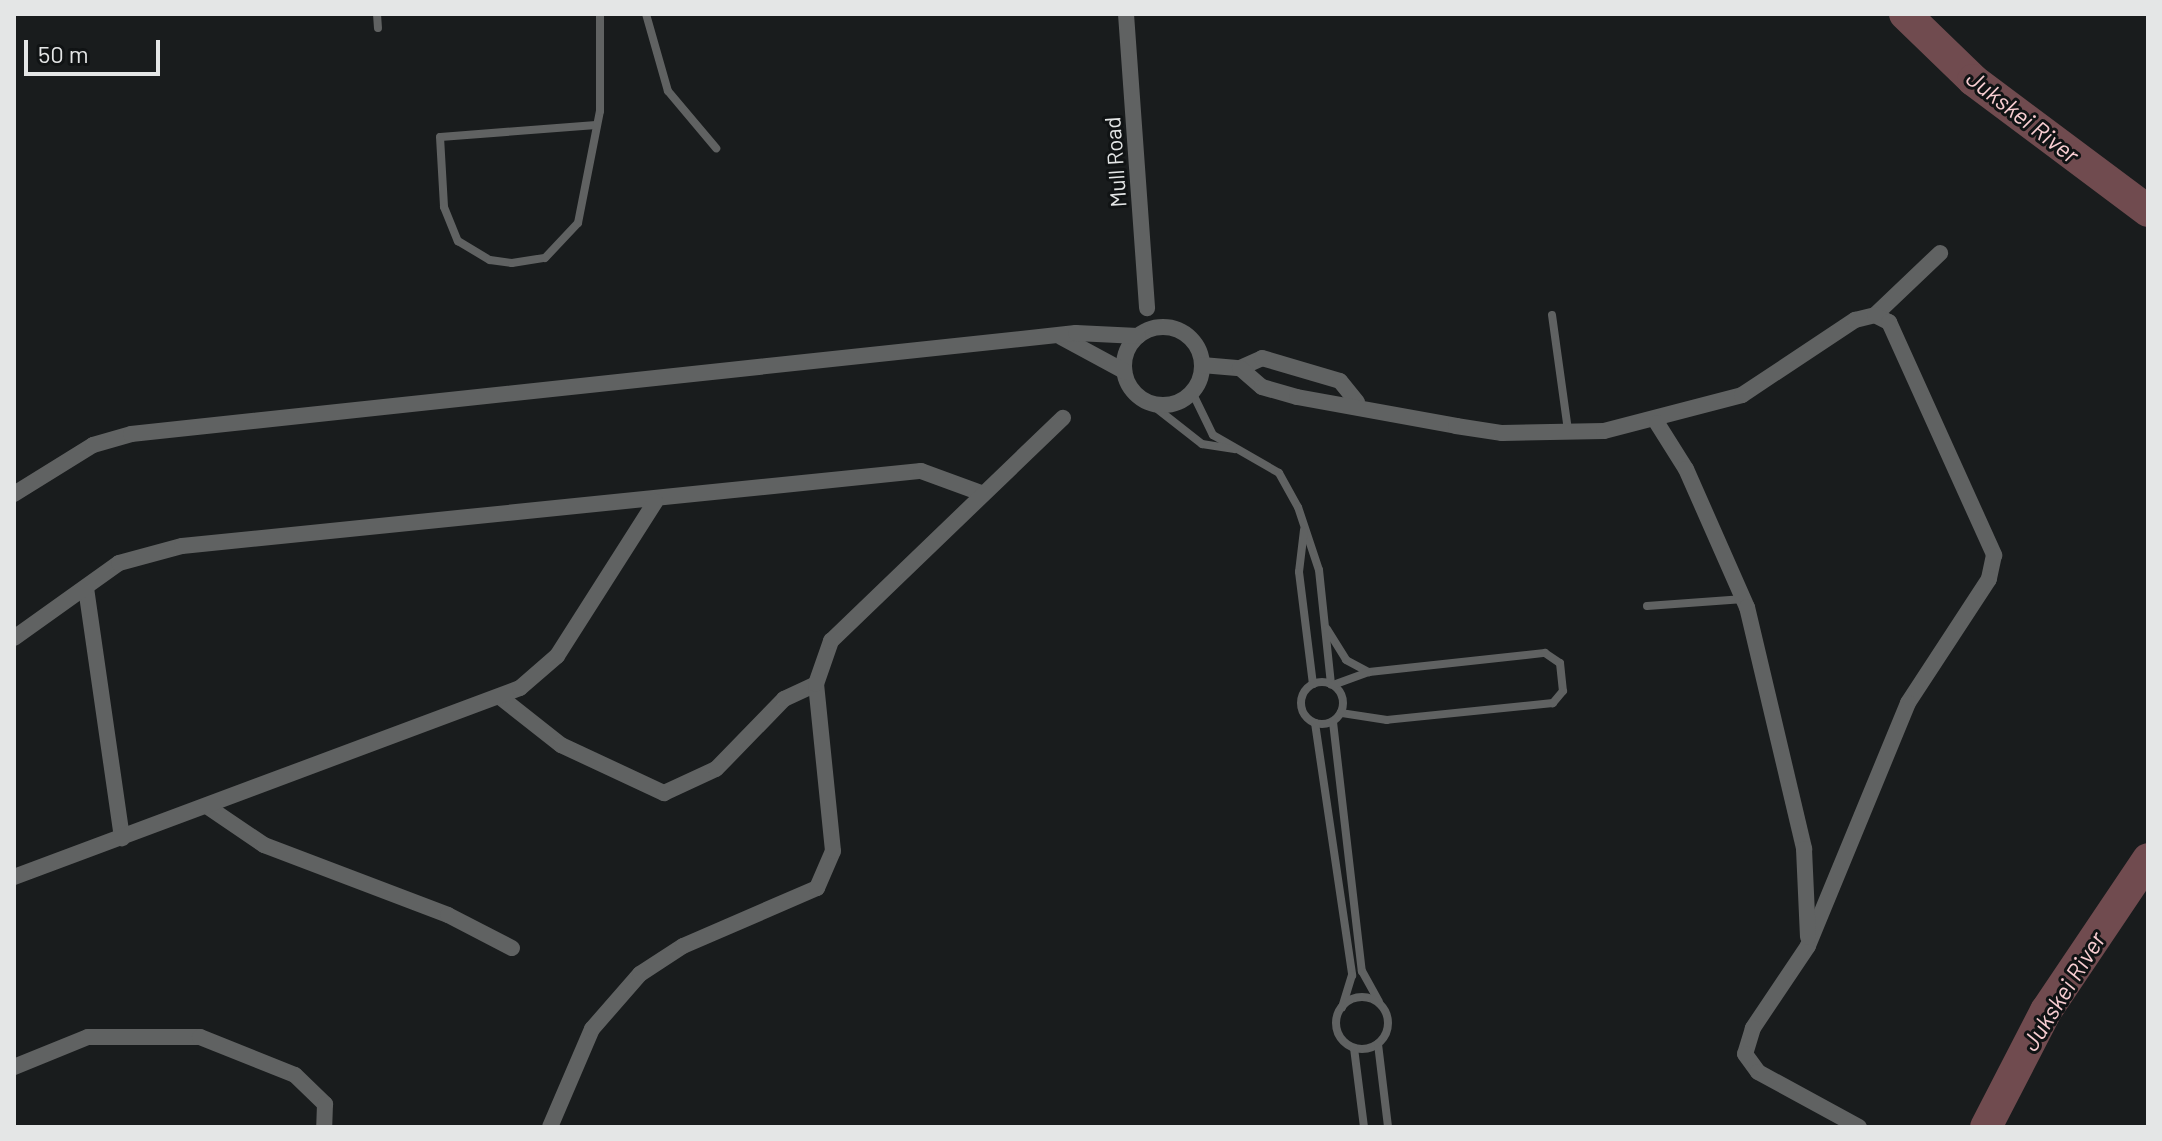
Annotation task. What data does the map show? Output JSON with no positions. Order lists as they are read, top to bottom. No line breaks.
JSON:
{"streets":{"street":["Mull Road"]},"water":["Jukskei River"],"scale_bar":"50 m"}
